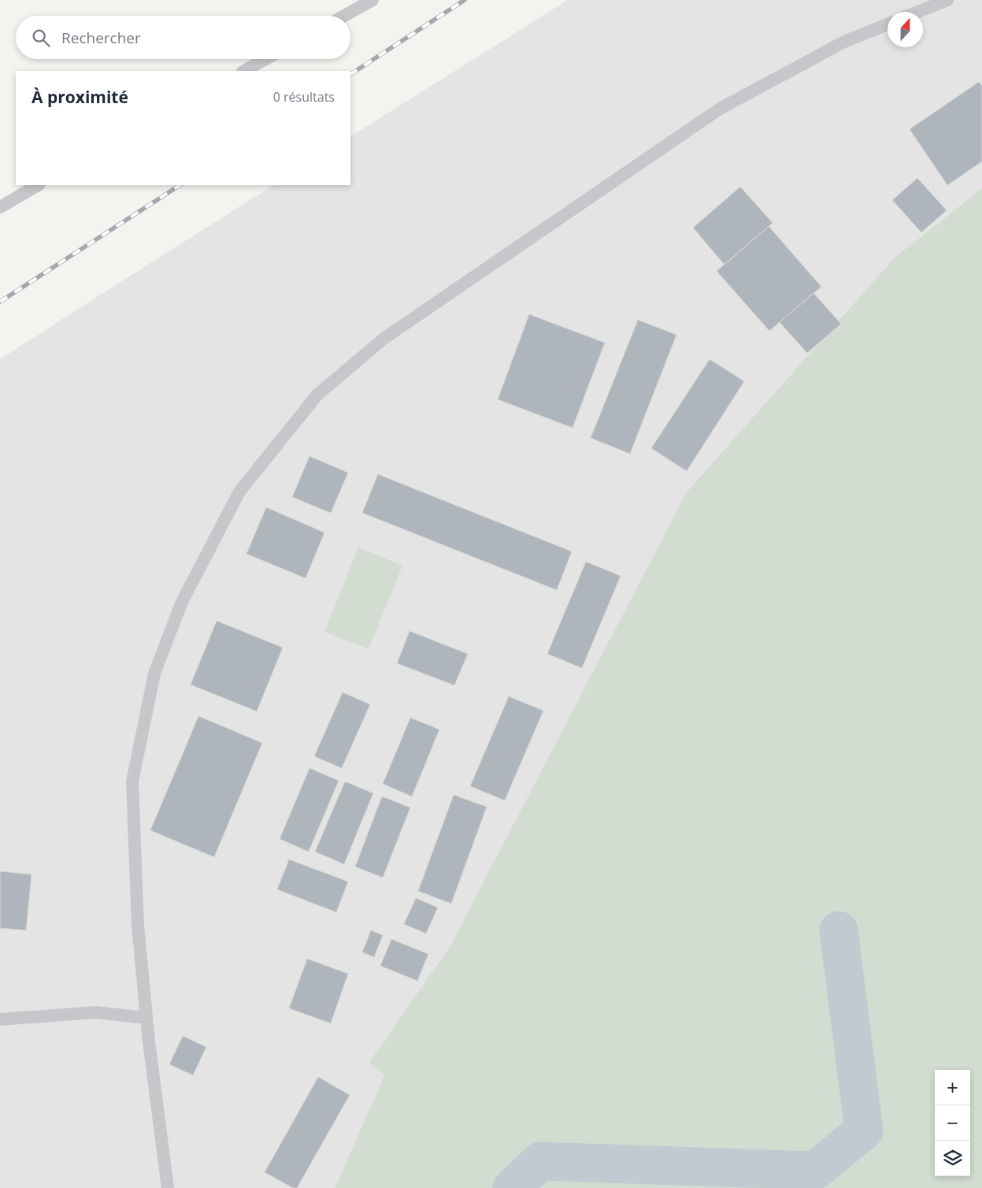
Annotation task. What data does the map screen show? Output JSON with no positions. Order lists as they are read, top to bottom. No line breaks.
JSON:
{"north":"top","page":{"search":"Rechercher","heading":["À proximité","0 résultats"],"map_buttons":["+","−"]}}
